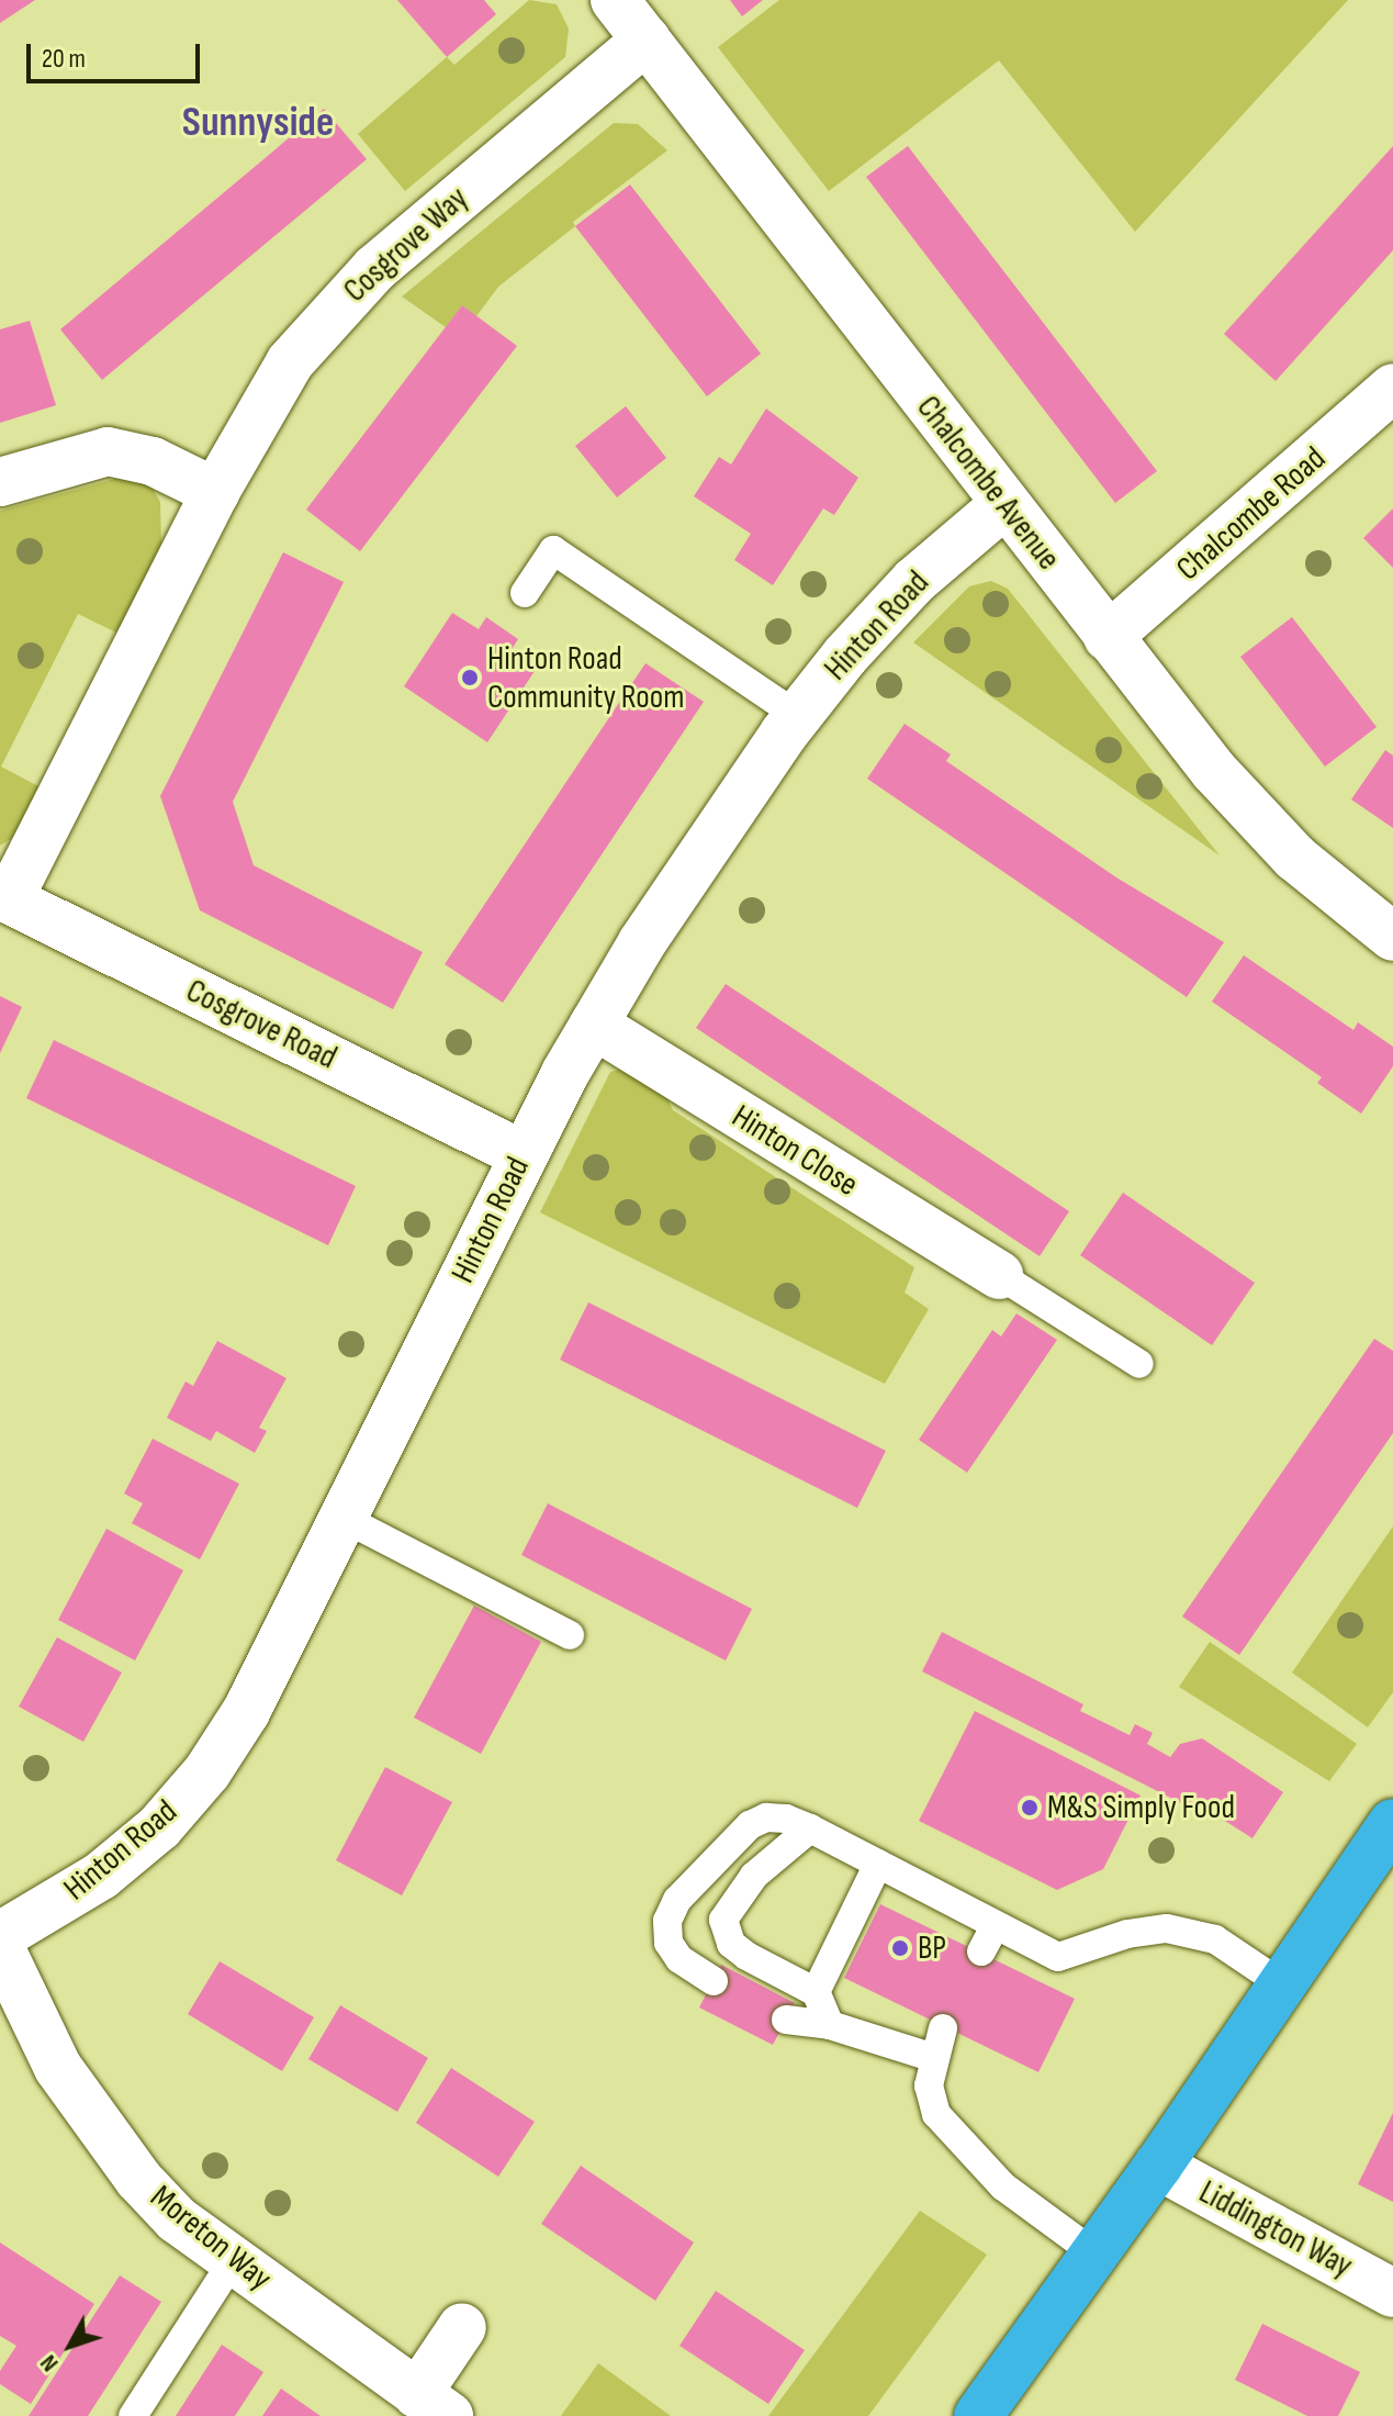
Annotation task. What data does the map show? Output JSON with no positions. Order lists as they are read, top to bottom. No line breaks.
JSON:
{"streets":{"street":["Cosgrove Way","Chalcombe Avenue","Chalcombe Road","Hinton Road","Cosgrove Road","Hinton Close","Liddington Way","Moreton Way"]},"crossings":[["Cosgrove Way","Chalcombe Avenue"],["Cosgrove Way","Cosgrove Road"],["Chalcombe Avenue","Chalcombe Road"],["Chalcombe Avenue","Hinton Road"],["Hinton Road","Cosgrove Road"],["Hinton Road","Hinton Close"]],"districts":["Sunnyside"],"places":["Hinton Road Community Room","M&S Simply Food","BP"],"scale_bar":"20 m","north":"bottom left"}
